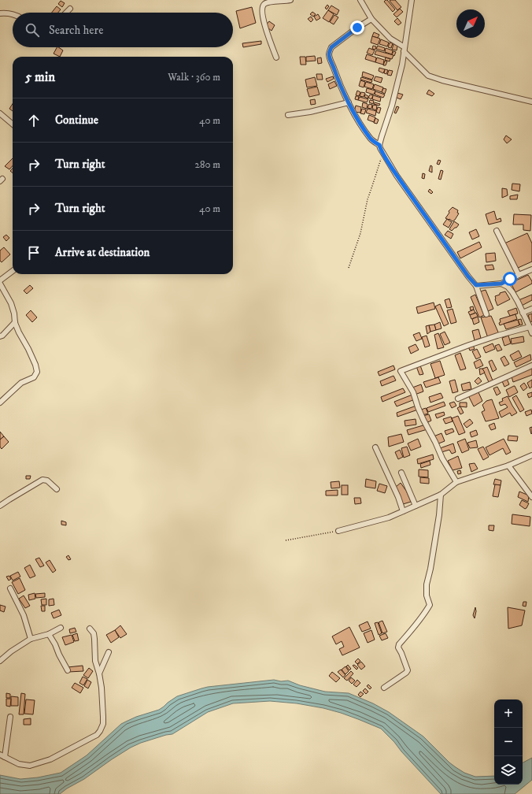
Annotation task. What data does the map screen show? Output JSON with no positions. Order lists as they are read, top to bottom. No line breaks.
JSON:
{"north":"top right","page":{"search":"Search here","heading":["5 min","Walk · 360 m"],"list":[["Continue","40 m"],["Turn right","280 m"],["Turn right","40 m"],"Arrive at destination"],"map_buttons":["+","−"]}}
